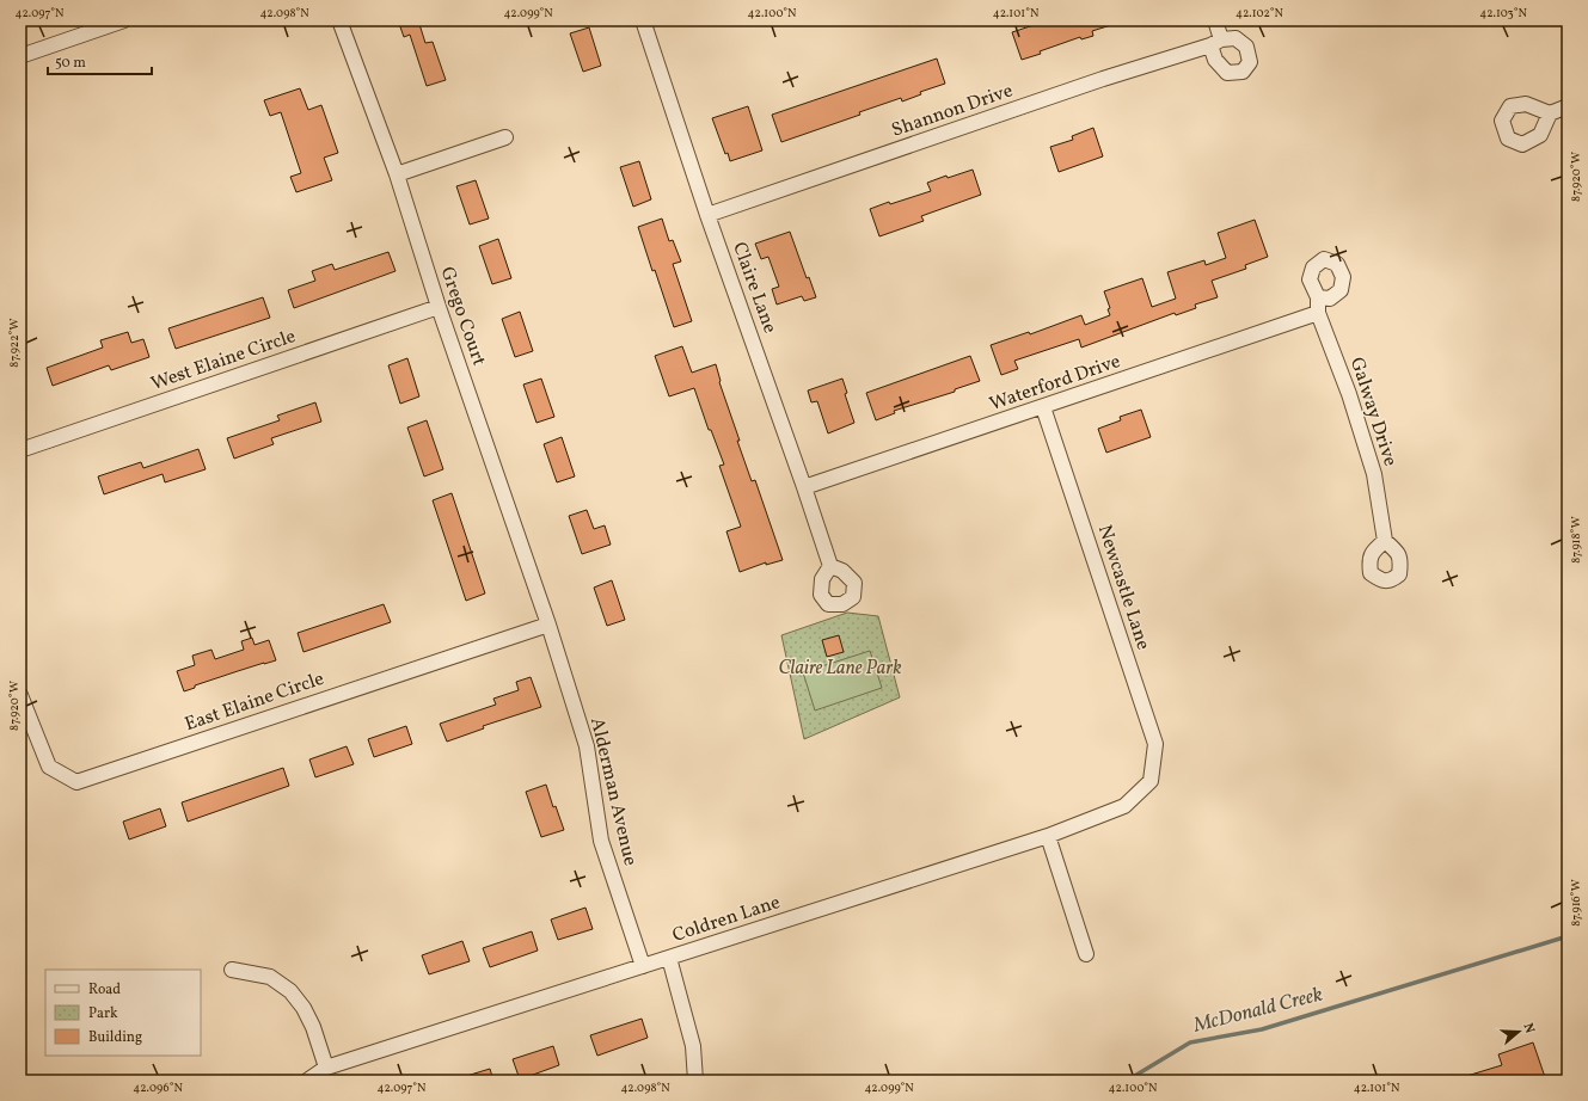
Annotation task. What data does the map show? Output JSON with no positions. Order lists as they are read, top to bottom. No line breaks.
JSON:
{"streets":{"street":["Shannon Drive","Claire Lane","Grego Court","West Elaine Circle","Waterford Drive","Galway Drive","Newcastle Lane","East Elaine Circle","Alderman Avenue","Coldren Lane"]},"crossings":[["Shannon Drive","Claire Lane"],["Claire Lane","Waterford Drive"],["Grego Court","West Elaine Circle"],["Grego Court","East Elaine Circle"],["Grego Court","Alderman Avenue"],["Waterford Drive","Galway Drive"],["Waterford Drive","Newcastle Lane"],["Newcastle Lane","Coldren Lane"],["East Elaine Circle","Alderman Avenue"],["Alderman Avenue","Coldren Lane"]],"water":["McDonald Creek"],"parks":["Claire Lane Park"],"legend":["Road","Park","Building"],"scale_bar":"50 m","north":"right","coordinates":["42.097°N","42.098°N","42.099°N","42.100°N","42.101°N","42.102°N","42.103°N","87.920°W","87.922°W","87.918°W","87.916°W","42.096°N"]}
